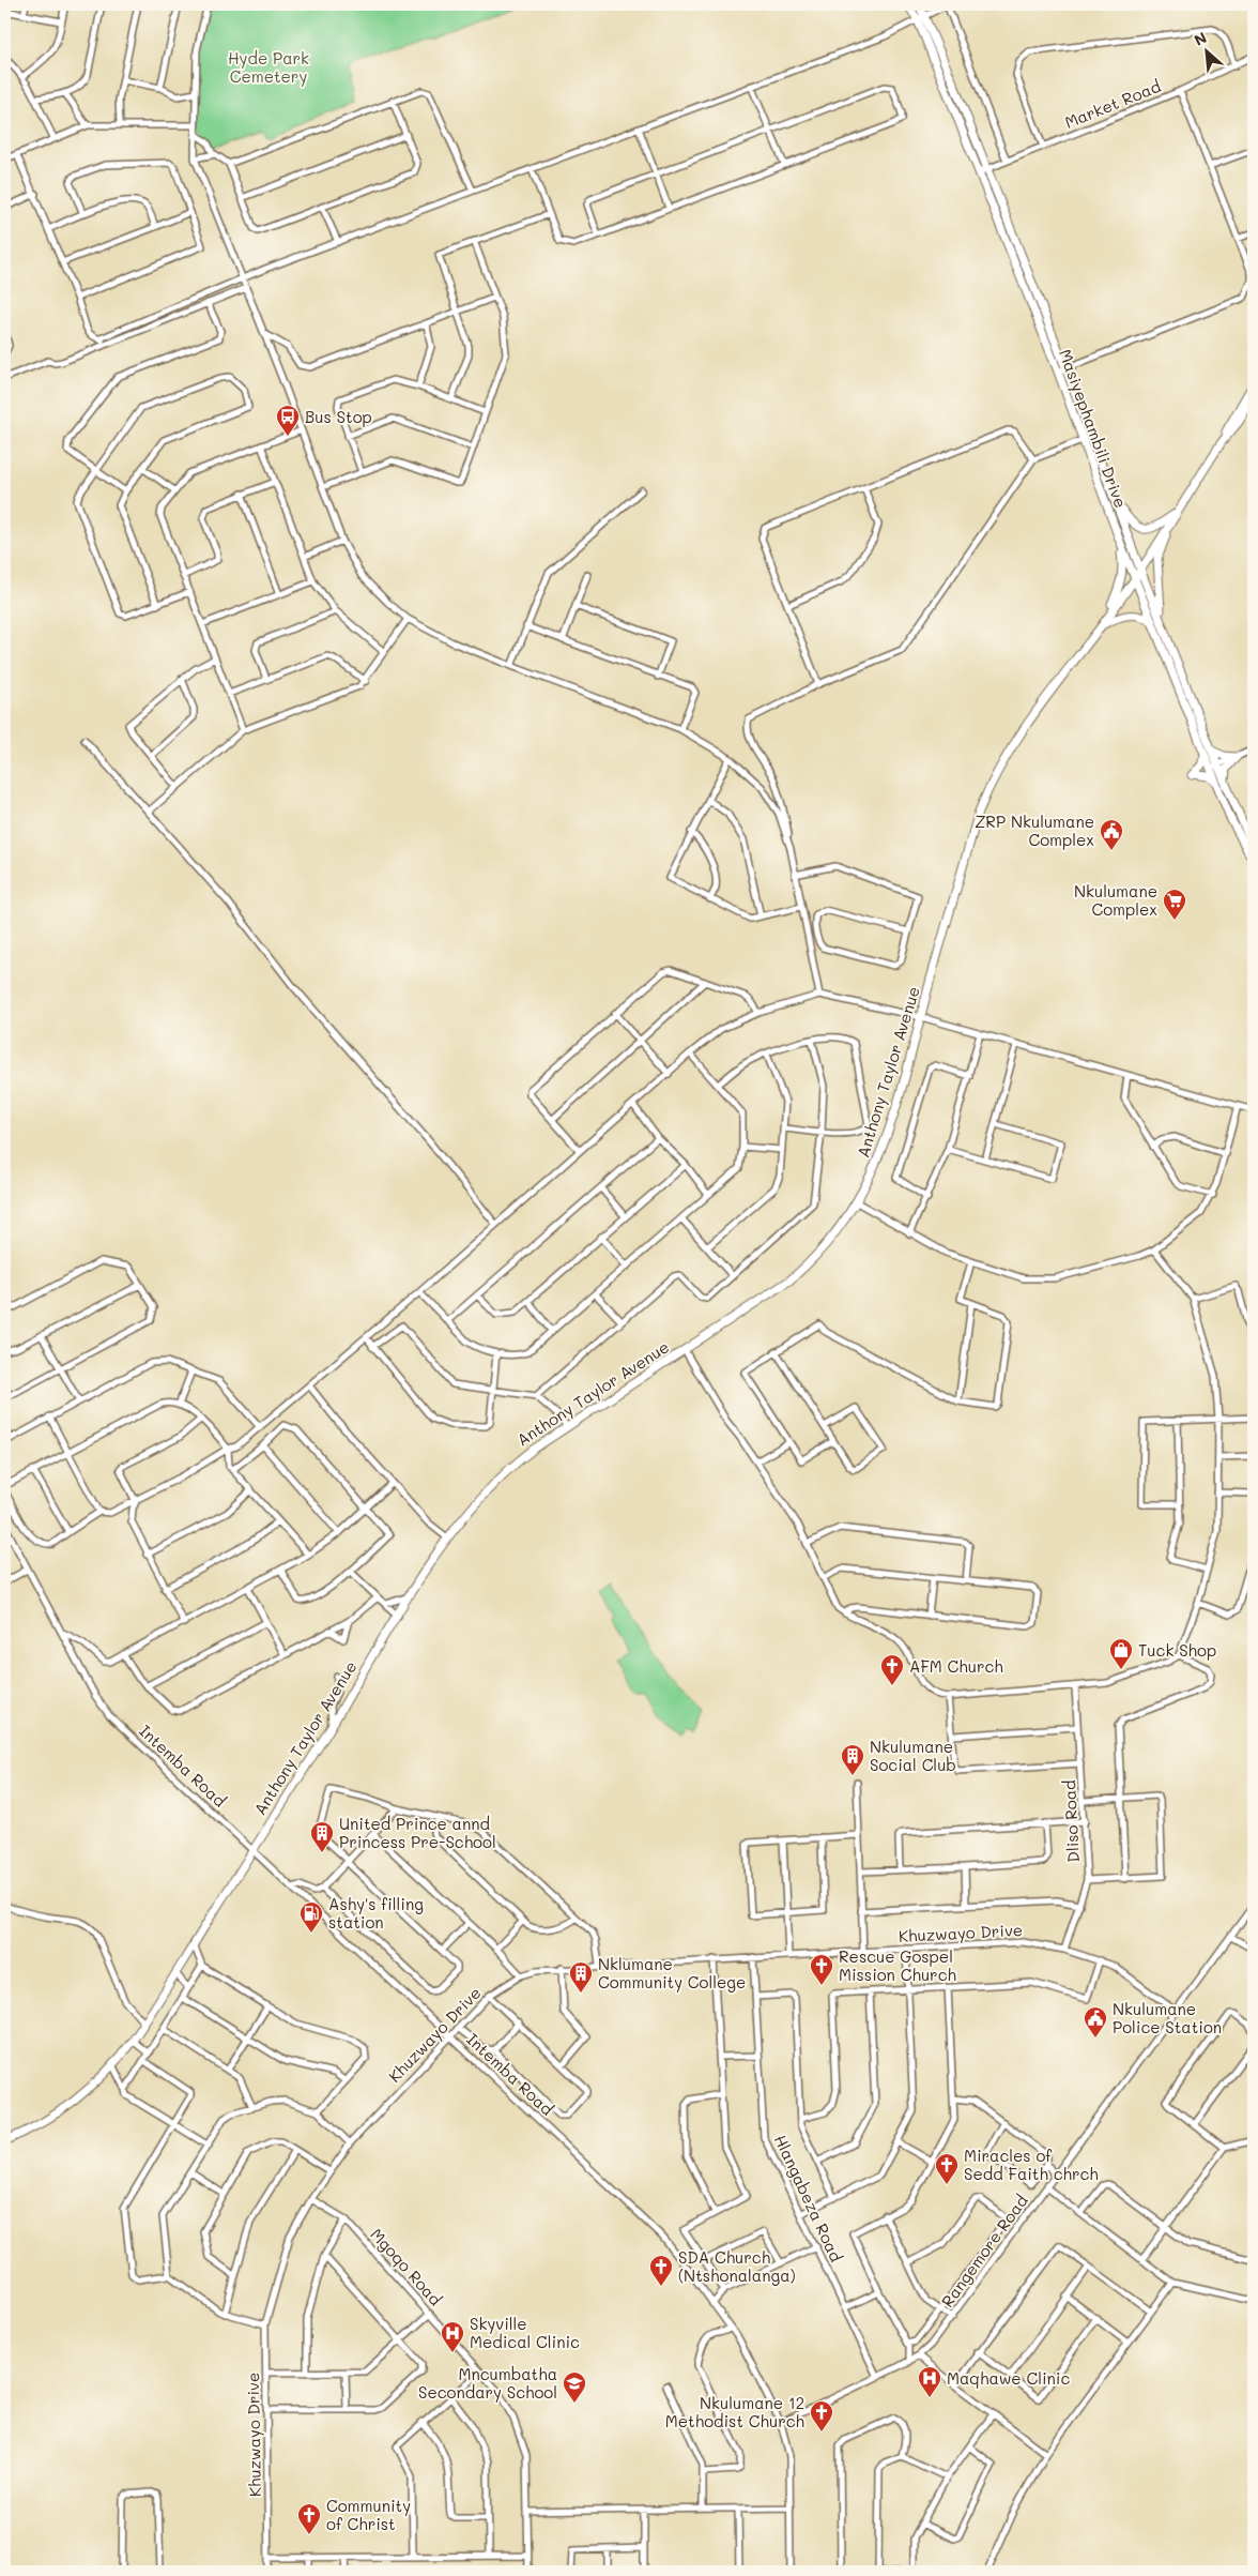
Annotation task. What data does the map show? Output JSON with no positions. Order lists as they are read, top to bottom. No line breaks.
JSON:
{"streets":{"main road":["Masiyephambili Drive","Anthony Taylor Avenue"],"street":["Market Road","Intemba Road","Dliso Road","Khuzwayo Drive","Hlangabeza Road","Rangemore Road","Mgoqo Road"]},"crossings":[["Market Road","Masiyephambili Drive"],["Anthony Taylor Avenue","Intemba Road"],["Intemba Road","Khuzwayo Drive"],["Intemba Road","Rangemore Road"],["Dliso Road","Khuzwayo Drive"],["Khuzwayo Drive","Hlangabeza Road"],["Khuzwayo Drive","Rangemore Road"],["Khuzwayo Drive","Mgoqo Road"],["Hlangabeza Road","Rangemore Road"]],"parks":["Hyde Park Cemetery"],"places":{"bus stop":["Bus Stop"],"public building":["ZRP Nkulumane Complex","Nkulumane Police Station"],"supermarket":["Nkulumane Complex"],"shop":["Tuck Shop"],"church":["AFM Church","Rescue Gospel Mission Church","Miracles of Sedd Faith chrch","SDA Church (Ntshonalanga)","Nkulumane 12 Methodist Church","Community of Christ"],"building":["Nkulumane Social Club","United Prince annd Princess Pre-School","Nklumane Community College"],"fuel station":["Ashy's filling station"],"hospital":["Skyville Medical Clinic","Maqhawe Clinic"],"school or university":["Mncumbatha Secondary School"]},"north":"top left"}
